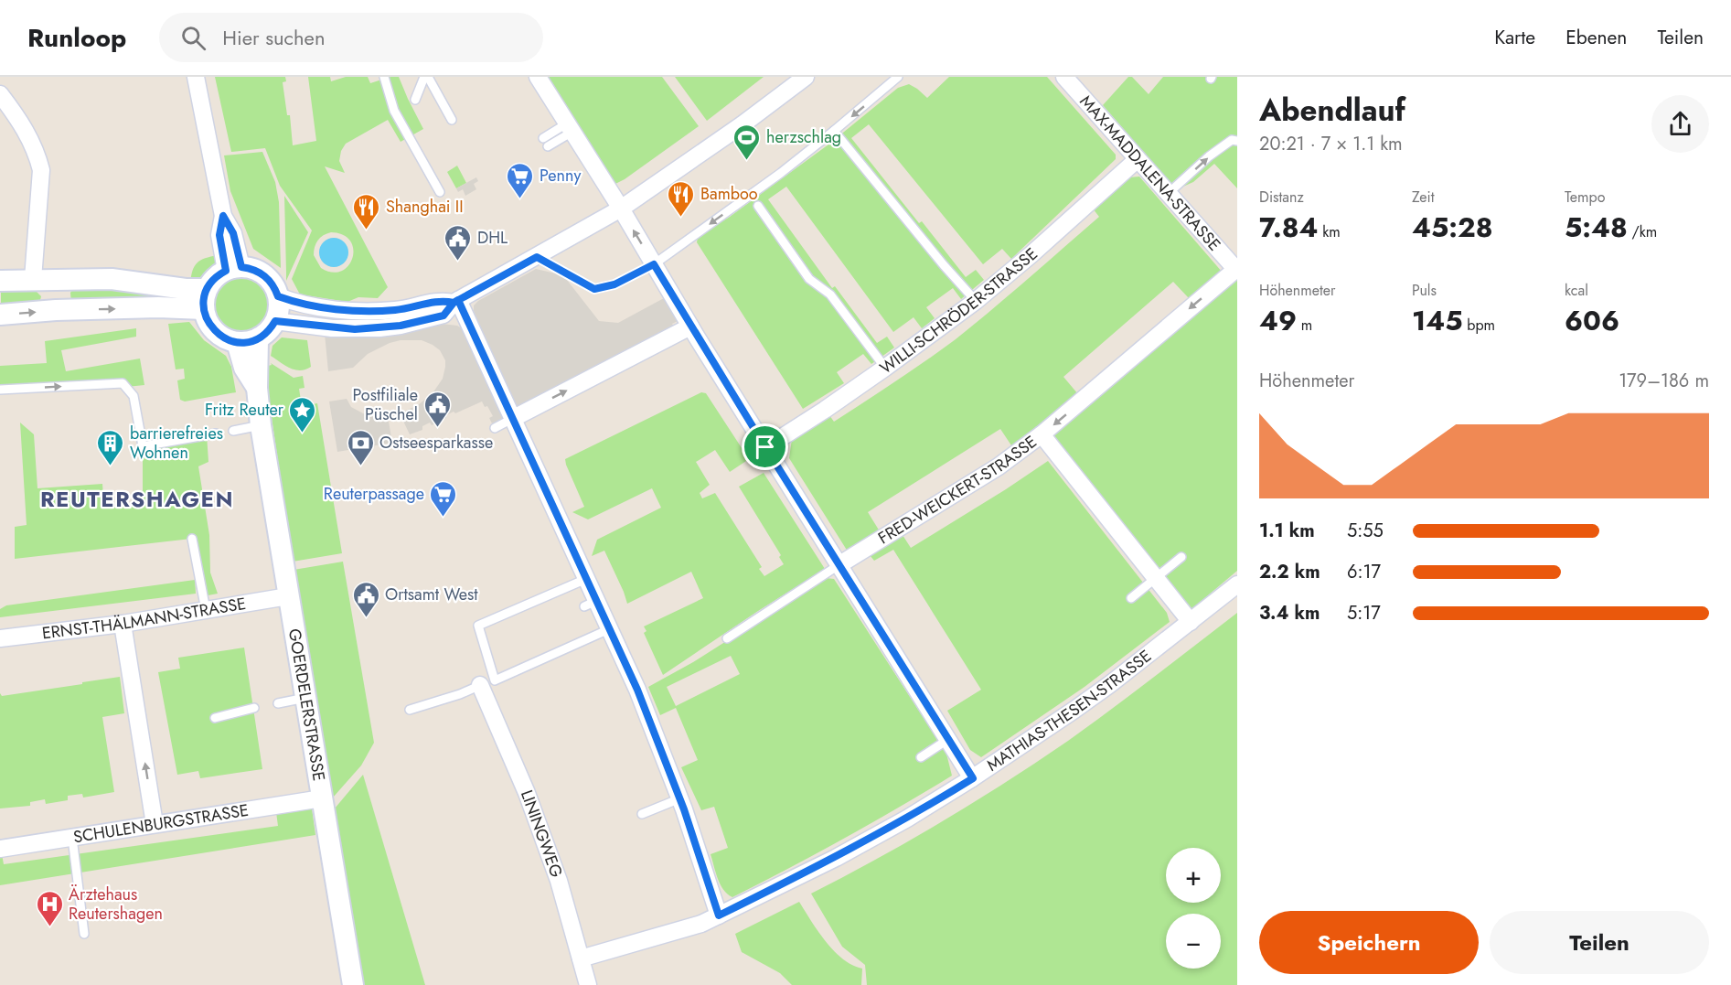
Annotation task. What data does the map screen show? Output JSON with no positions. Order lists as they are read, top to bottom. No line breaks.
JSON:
{"streets":{"street":["MAX-MADDALENA-STRASSE","WILLI-SCHRÖDER-STRASSE","FRED-WEICKERT-STRASSE","ERNST-THÄLMANN-STRASSE","GOERDELERSTRASSE","MATHIAS-THESEN-STRASSE","SCHULENBURGSTRASSE","LININGWEG"]},"crossings":[["MAX-MADDALENA-STRASSE","WILLI-SCHRÖDER-STRASSE"],["MAX-MADDALENA-STRASSE","FRED-WEICKERT-STRASSE"],["FRED-WEICKERT-STRASSE","MATHIAS-THESEN-STRASSE"],["ERNST-THÄLMANN-STRASSE","GOERDELERSTRASSE"],["GOERDELERSTRASSE","SCHULENBURGSTRASSE"],["MATHIAS-THESEN-STRASSE","LININGWEG"]],"one_way":["MAX-MADDALENA-STRASSE"],"districts":["REUTERSHAGEN"],"places":{"sports":["herzschlag"],"supermarket":["Penny","Reuterpassage"],"restaurant":["Bamboo","Shanghai II"],"public building":["DHL","Postfiliale Püschel","Ortsamt West"],"place":["Fritz Reuter"],"building":["barrierefreies Wohnen"],"bank":["Ostseesparkasse"],"hospital":["Ärztehaus Reutershagen"]},"page":{"header":"Runloop","search":"Hier suchen","nav":["Karte","Ebenen","Teilen"],"heading":["Abendlauf","20:21 · 7 × 1.1 km"],"stats":[["Distanz","7.84 km"],["Zeit","45:28"],["Tempo","5:48 /km"],["Höhenmeter","49 m"],["Puls","145 bpm"],["kcal","606"]],"chart":["Höhenmeter","179–186 m"],"list":[{"name":"1.1 km","note":"5:55"},{"name":"2.2 km","note":"6:17"},{"name":"3.4 km","note":"5:17"}],"map_buttons":["+","−"],"buttons":["Speichern","Teilen"]}}
